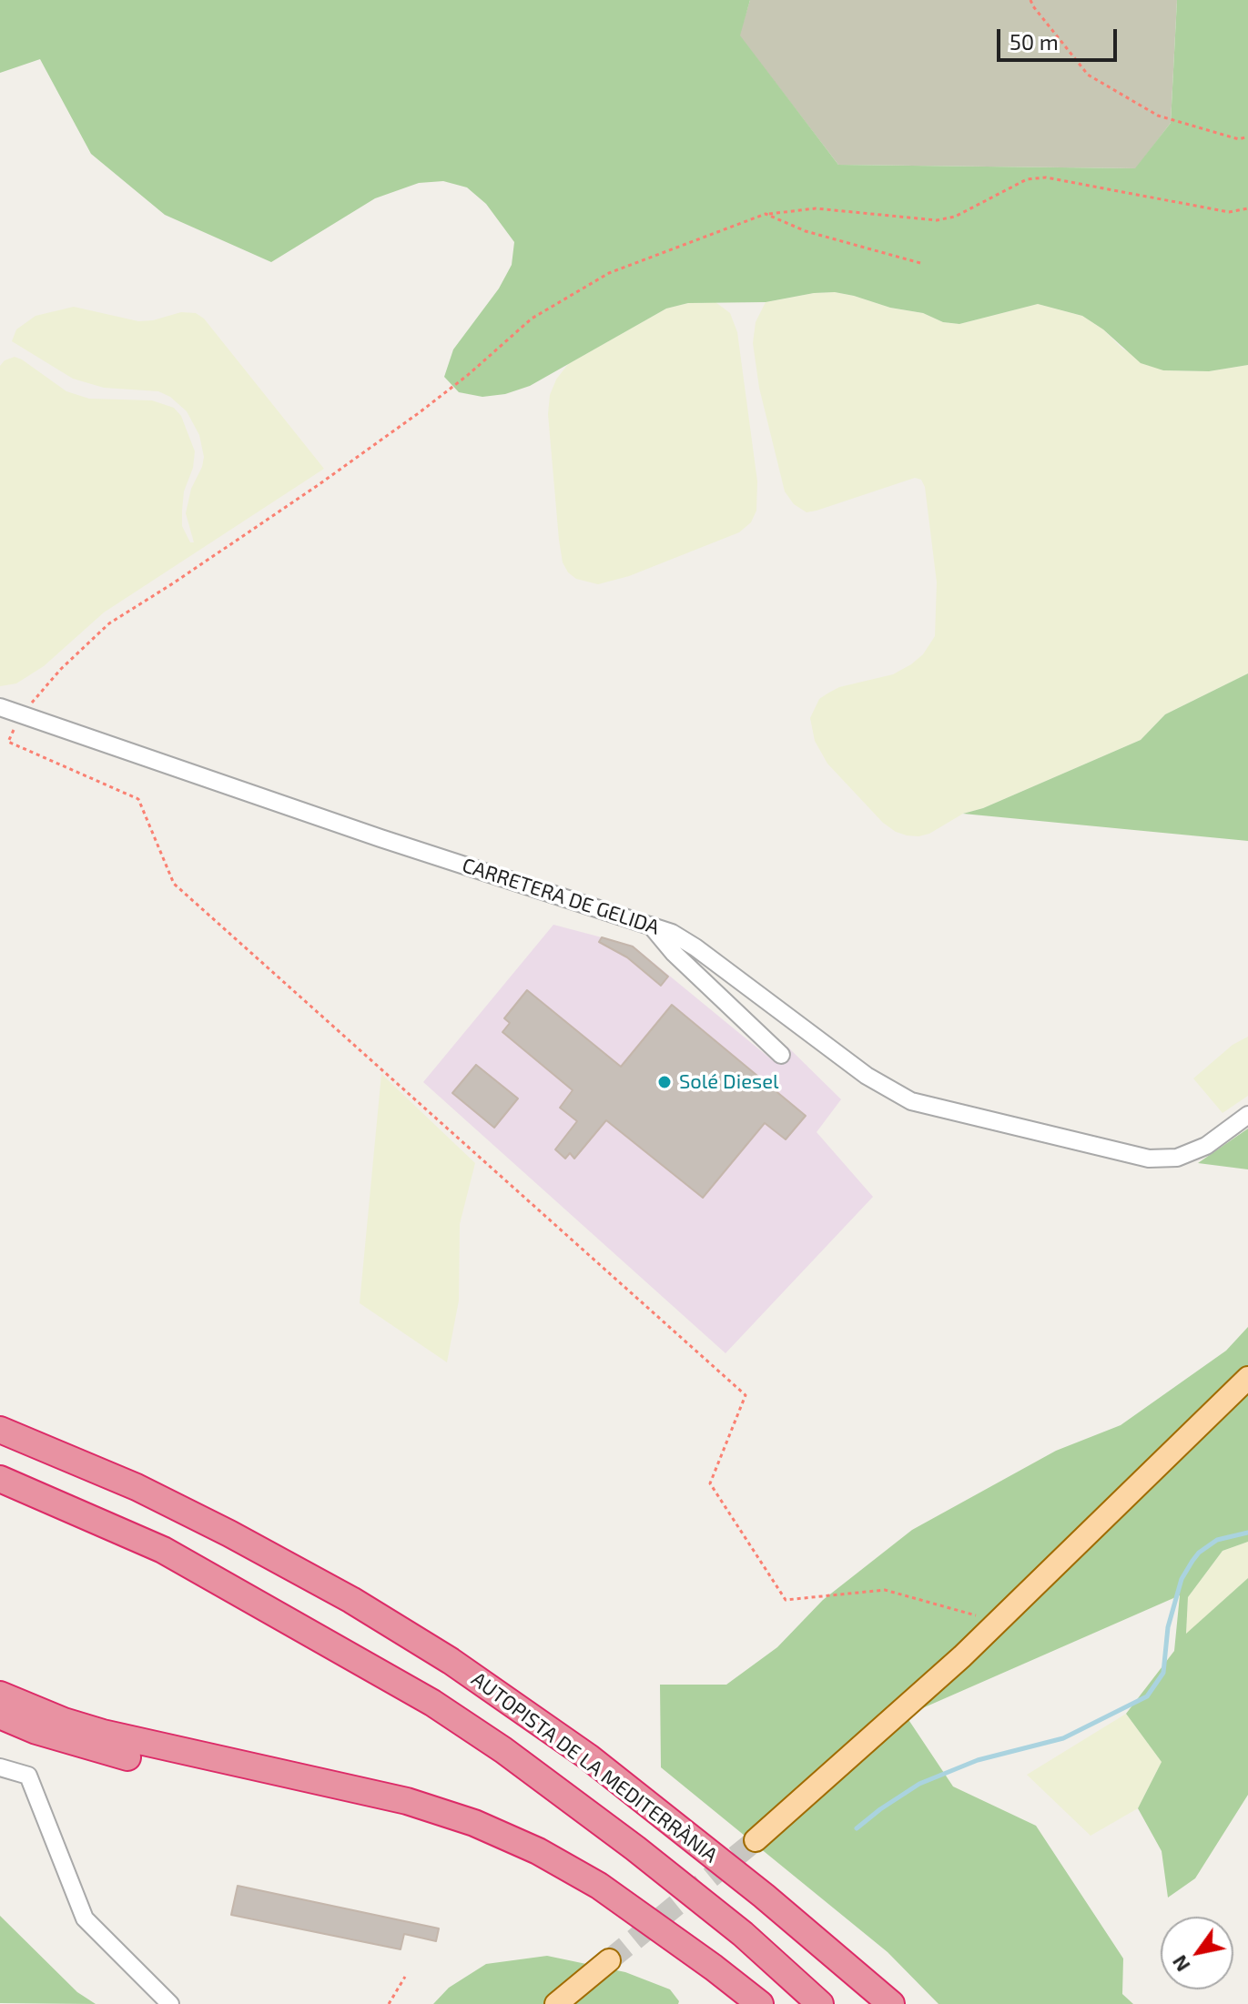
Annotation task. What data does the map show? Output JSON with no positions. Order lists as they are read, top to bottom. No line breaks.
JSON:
{"streets":{"highway":["AUTOPISTA DE LA MEDITERRÀNIA"],"street":["CARRETERA DE GELIDA"]},"places":["Solé Diesel"],"scale_bar":"50 m","north":"bottom left"}
